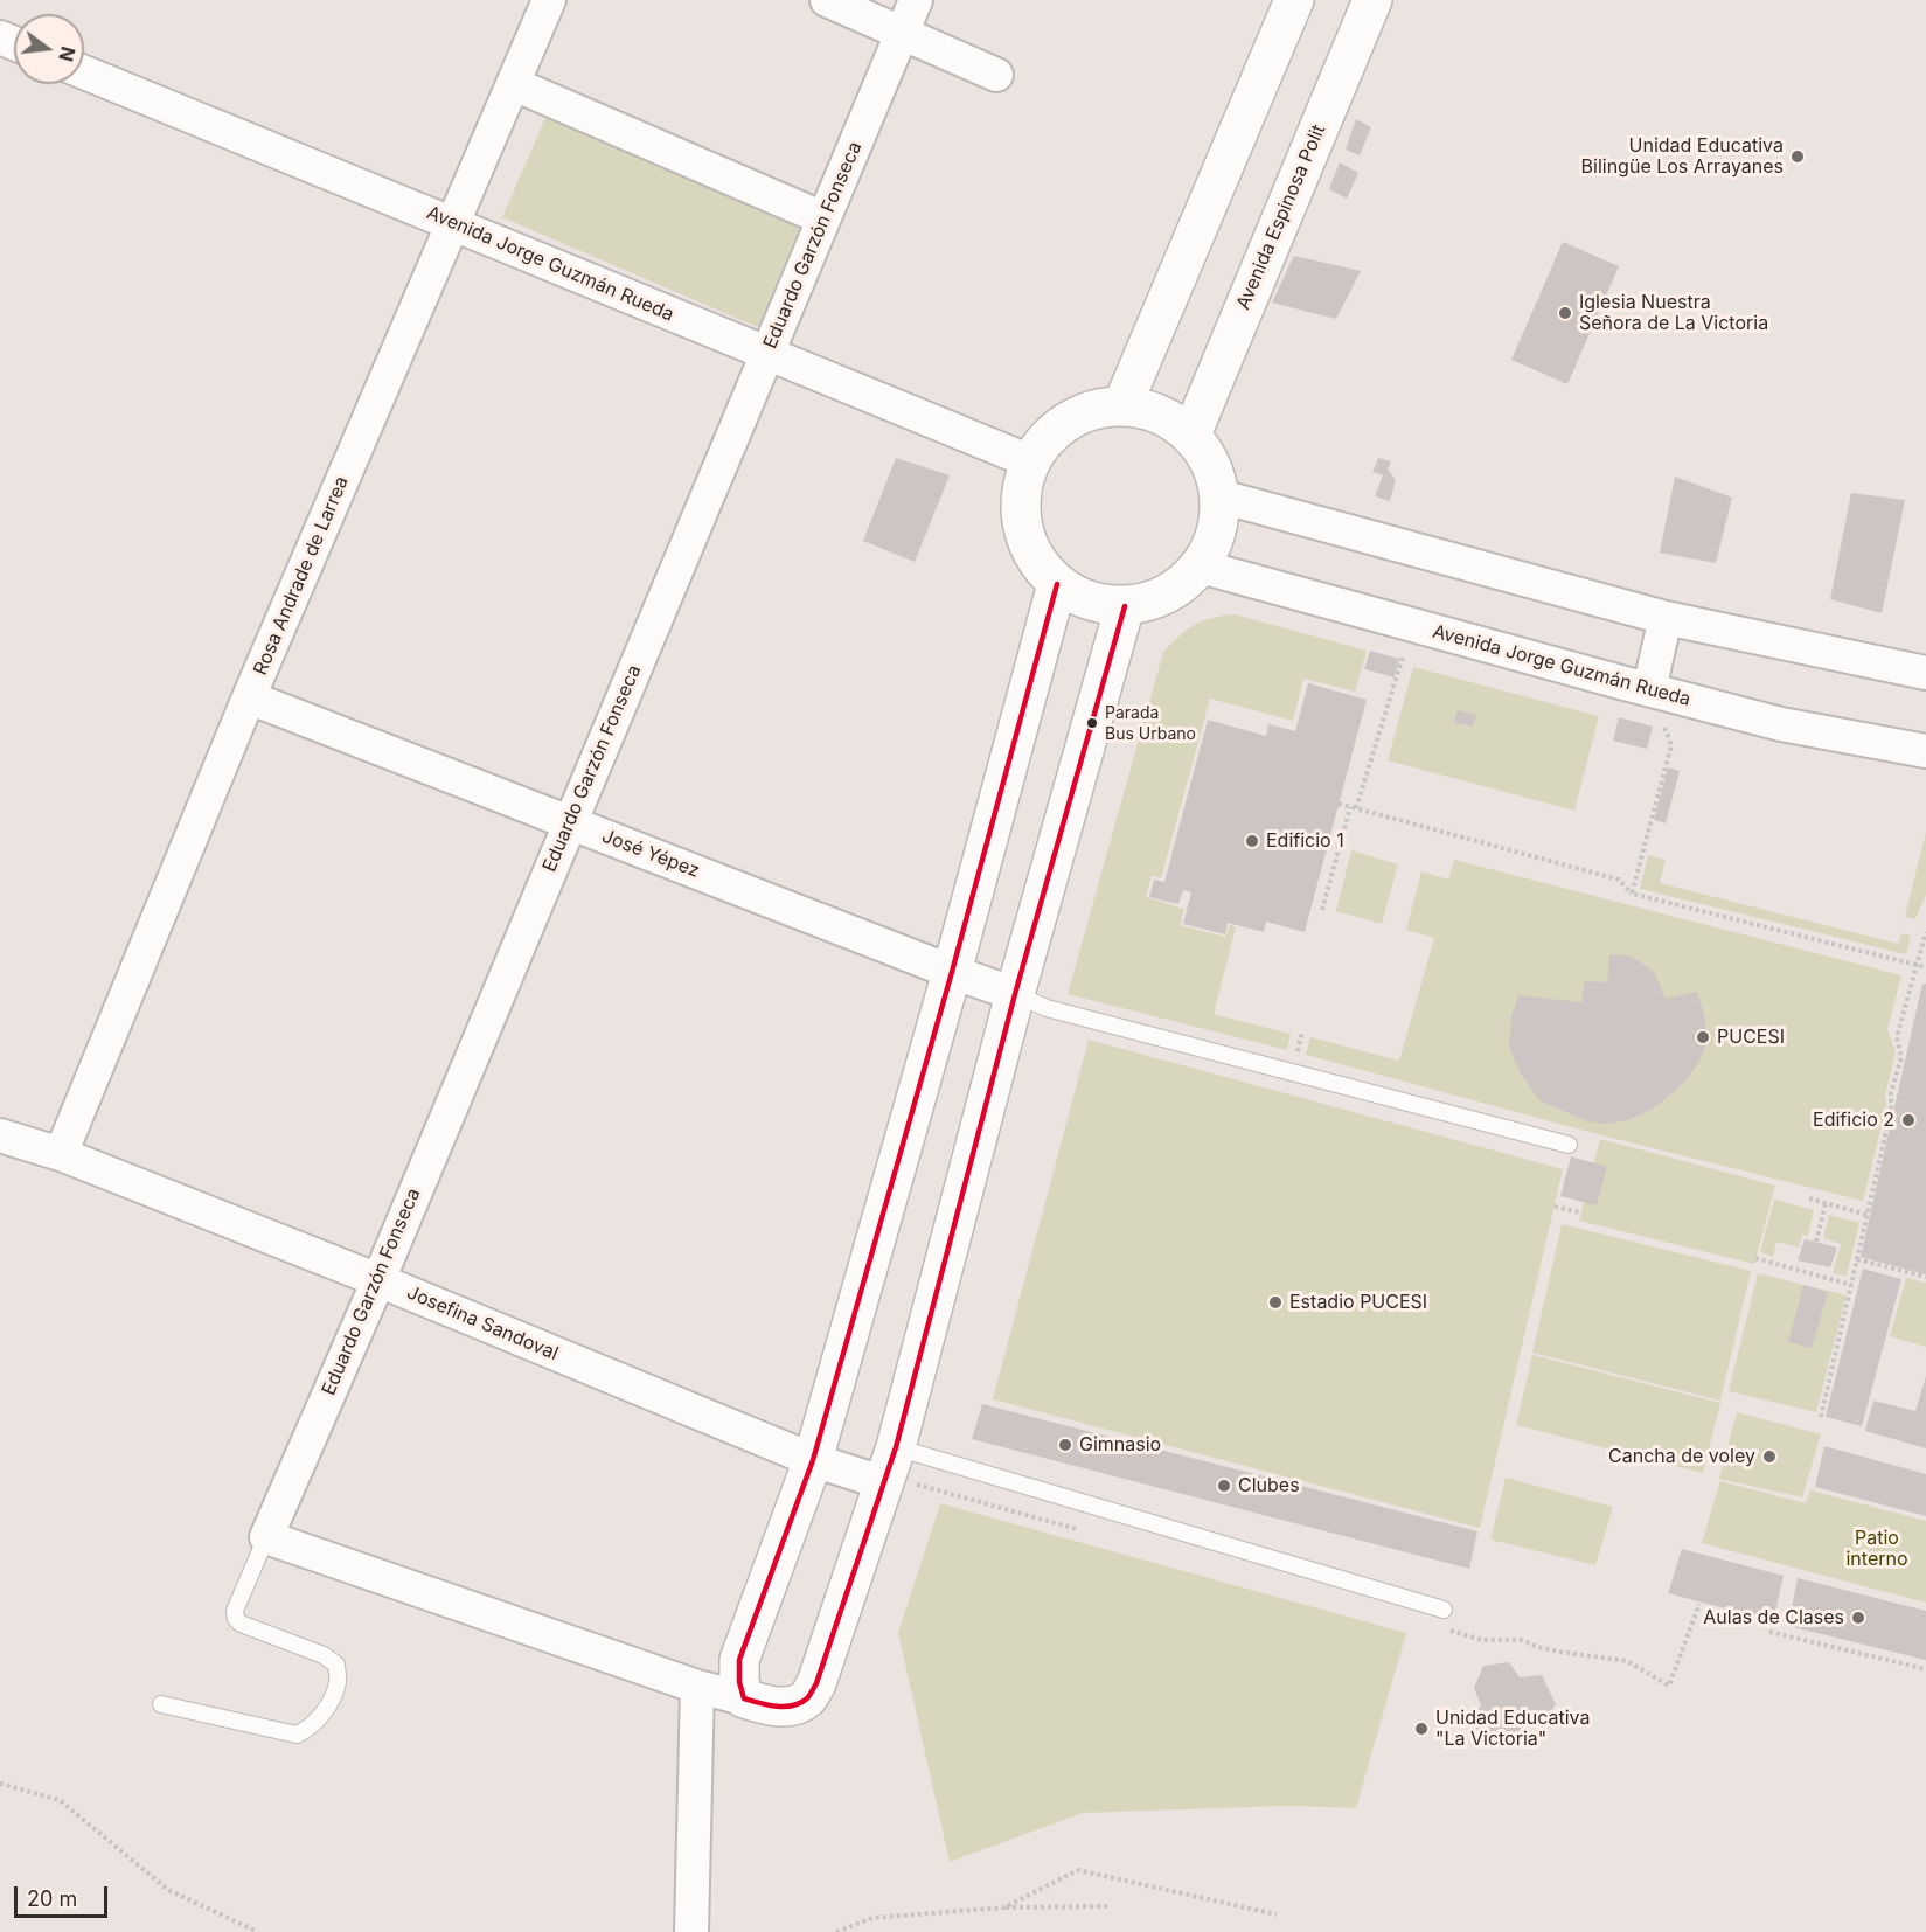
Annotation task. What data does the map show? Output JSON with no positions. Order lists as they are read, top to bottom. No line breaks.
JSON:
{"streets":{"street":["Avenida Espinosa Polit","Eduardo Garzón Fonseca","Avenida Jorge Guzmán Rueda","Rosa Andrade de Larrea","José Yépez","Josefina Sandoval"]},"crossings":[["Avenida Espinosa Polit","Avenida Jorge Guzmán Rueda"],["Eduardo Garzón Fonseca","Avenida Jorge Guzmán Rueda"],["Eduardo Garzón Fonseca","José Yépez"],["Eduardo Garzón Fonseca","Josefina Sandoval"],["Avenida Jorge Guzmán Rueda","Rosa Andrade de Larrea"],["Rosa Andrade de Larrea","José Yépez"],["Rosa Andrade de Larrea","Josefina Sandoval"]],"parks":["Patio interno"],"places":["Unidad Educativa Bilingüe Los Arrayanes","Iglesia Nuestra Señora de La Victoria","Parada Bus Urbano","Edificio 1","PUCESI","Edificio 2","Estadio PUCESI","Gimnasio","Cancha de voley","Clubes","Aulas de Clases","Unidad Educativa \"La Victoria\""],"scale_bar":"20 m","north":"right"}
